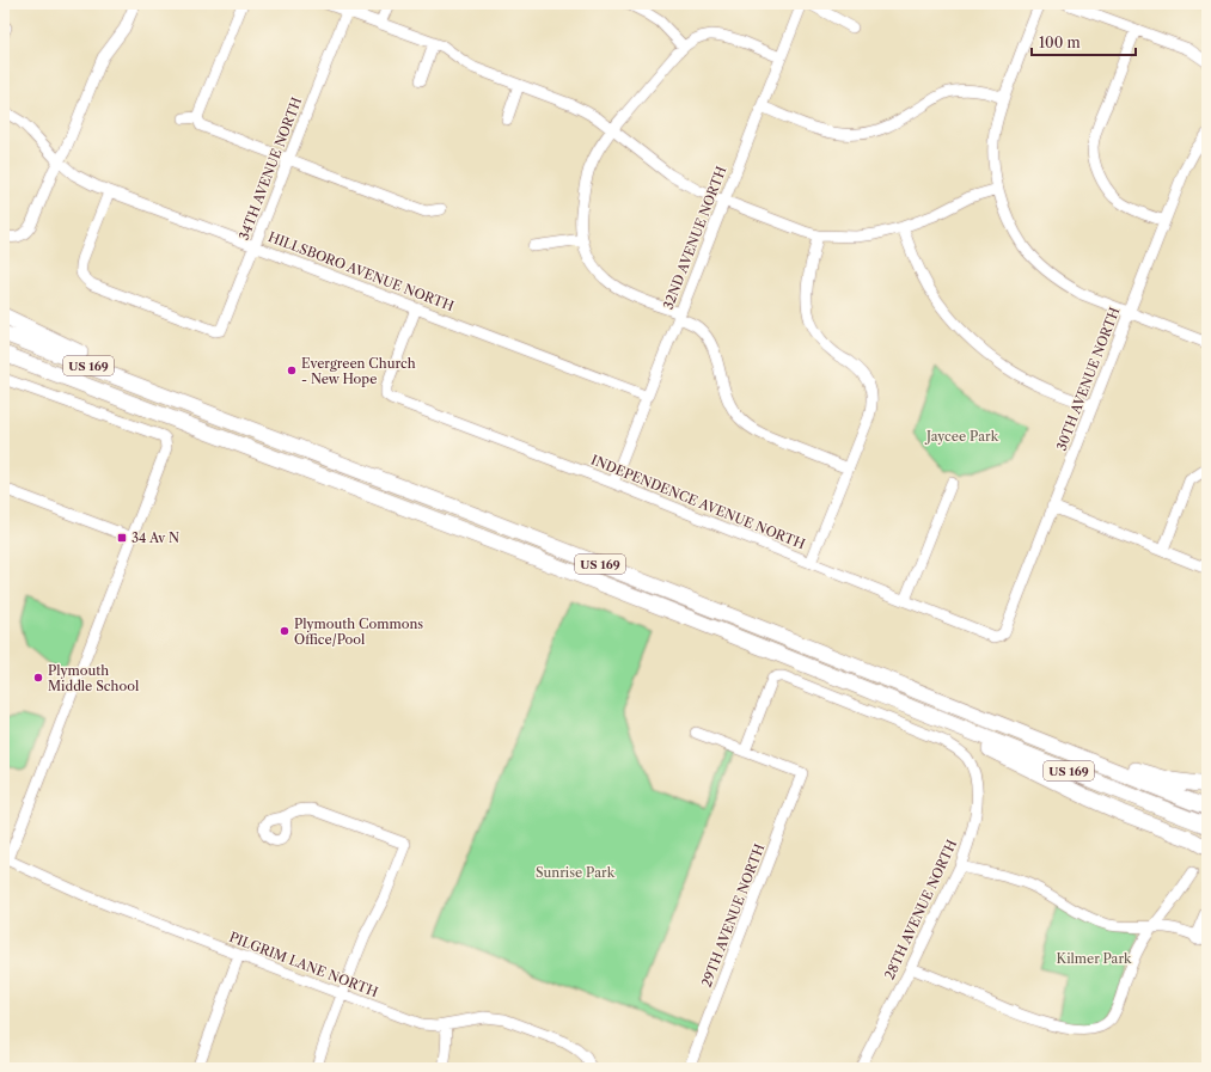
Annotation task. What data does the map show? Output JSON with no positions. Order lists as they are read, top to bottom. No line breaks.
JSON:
{"streets":{"highway":["US 169"],"street":["34TH AVENUE NORTH","32ND AVENUE NORTH","HILLSBORO AVENUE NORTH","30TH AVENUE NORTH","INDEPENDENCE AVENUE NORTH","28TH AVENUE NORTH","29TH AVENUE NORTH","PILGRIM LANE NORTH"]},"crossings":[["34TH AVENUE NORTH","HILLSBORO AVENUE NORTH"],["32ND AVENUE NORTH","HILLSBORO AVENUE NORTH"],["32ND AVENUE NORTH","INDEPENDENCE AVENUE NORTH"],["HILLSBORO AVENUE NORTH","INDEPENDENCE AVENUE NORTH"],["30TH AVENUE NORTH","INDEPENDENCE AVENUE NORTH"],["28TH AVENUE NORTH","29TH AVENUE NORTH"]],"parks":["Jaycee Park","Sunrise Park","Kilmer Park"],"places":{"other":["Evergreen Church - New Hope","Plymouth Commons Office/Pool","Plymouth Middle School"],"transit":["34 Av N"]},"scale_bar":"100 m"}
